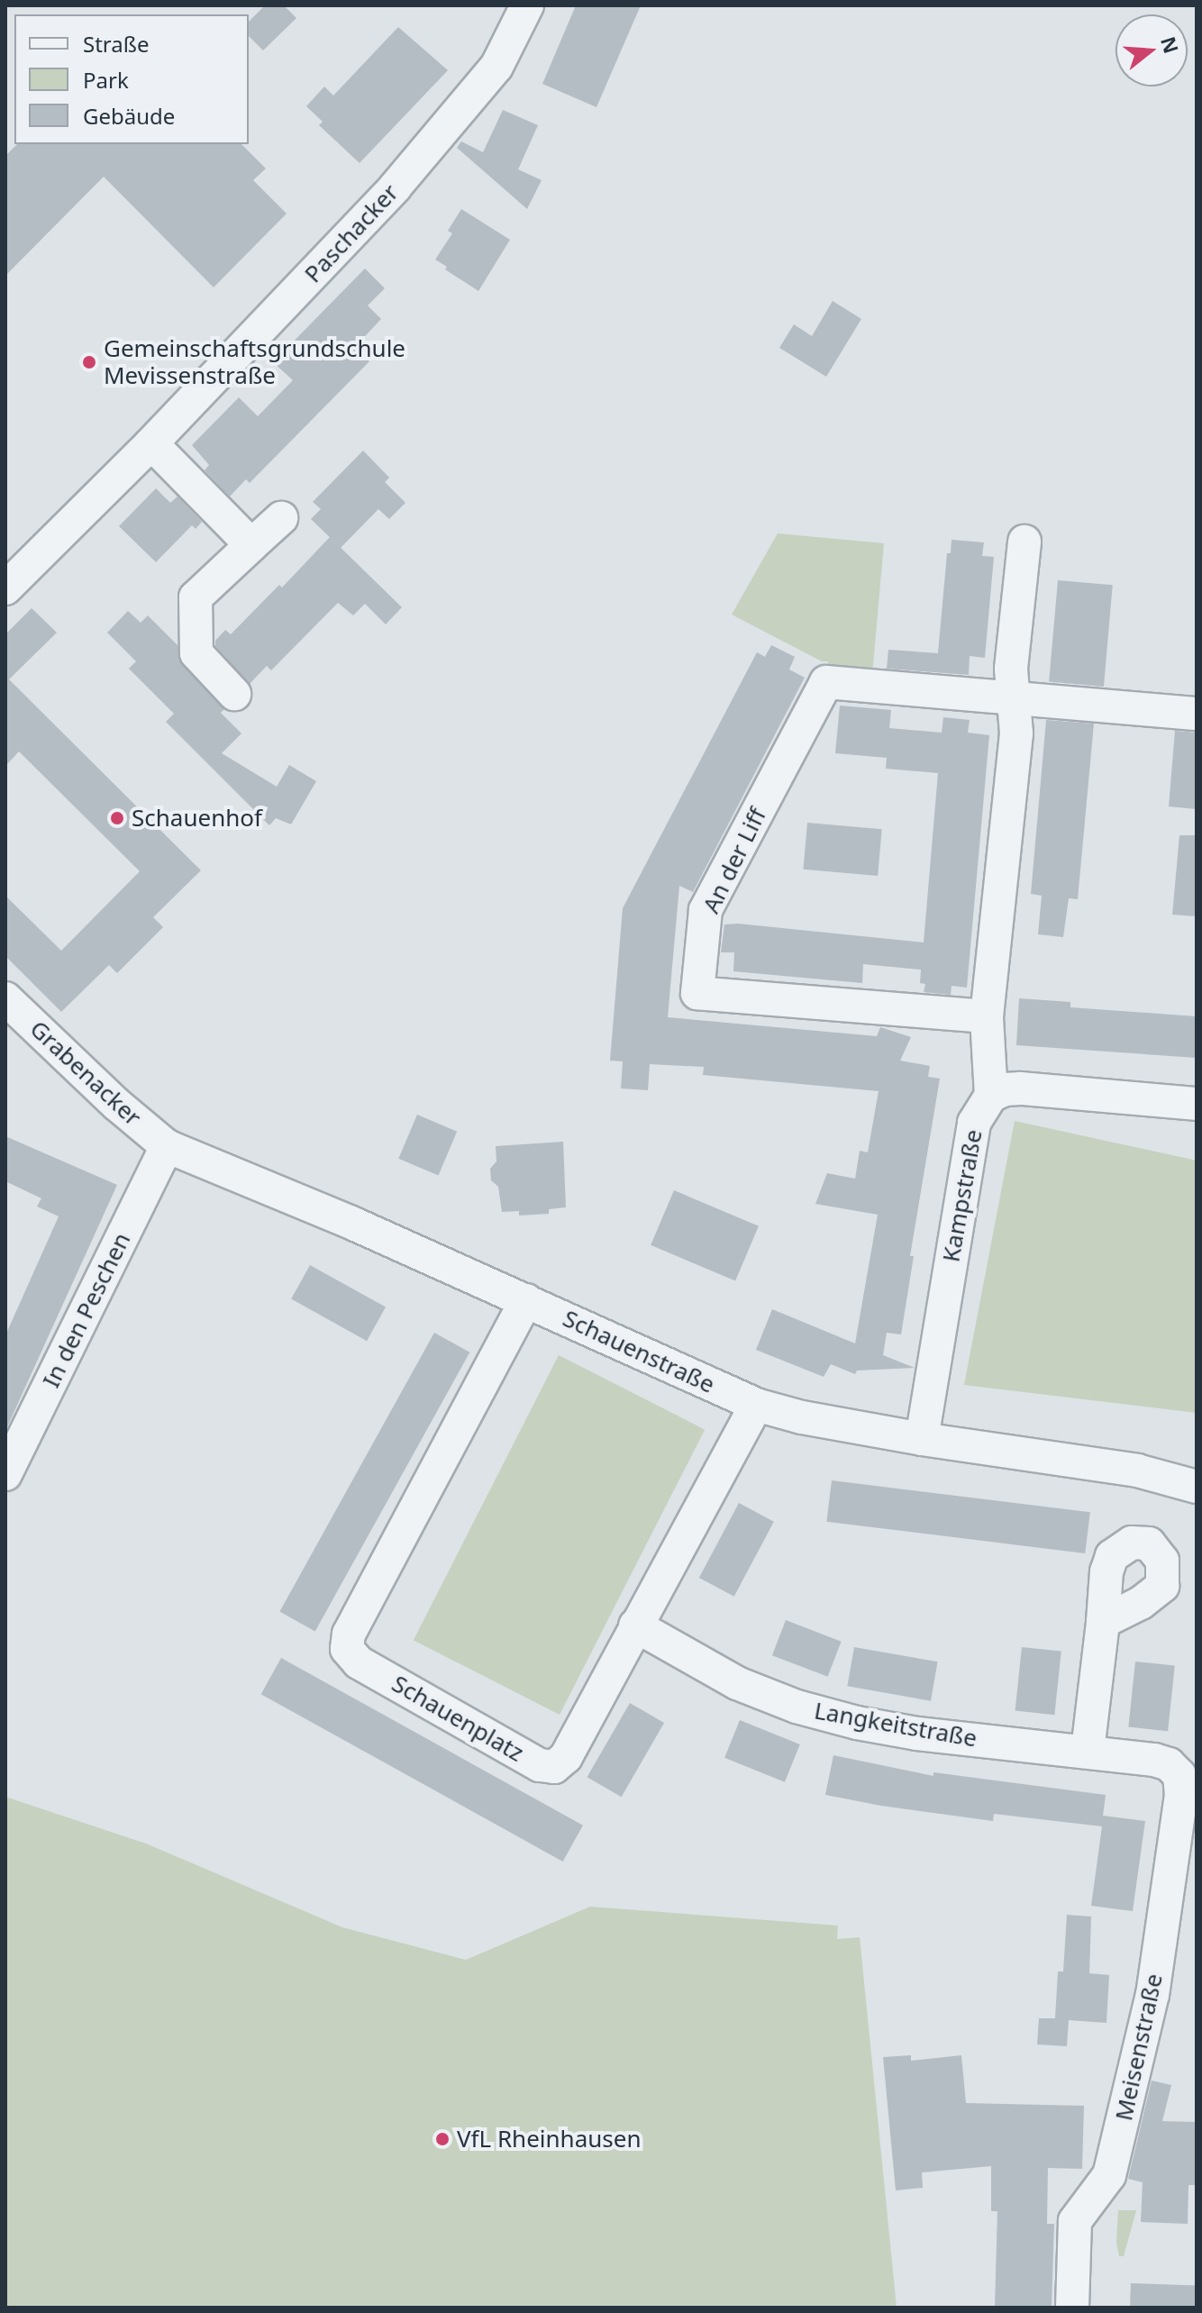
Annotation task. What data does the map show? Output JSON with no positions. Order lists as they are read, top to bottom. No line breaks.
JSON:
{"streets":{"street":["Paschacker","An der Liff","Grabenacker","Kampstraße","In den Peschen","Schauenstraße","Schauenplatz","Langkeitstraße","Meisenstraße"]},"crossings":[["Grabenacker","In den Peschen"],["Grabenacker","Schauenstraße"],["Kampstraße","Schauenstraße"],["In den Peschen","Schauenstraße"],["Schauenstraße","Schauenplatz"],["Schauenplatz","Langkeitstraße"],["Langkeitstraße","Meisenstraße"]],"places":["Gemeinschaftsgrundschule Mevissenstraße","Schauenhof","VfL Rheinhausen"],"legend":["Straße","Park","Gebäude"],"north":"right"}
